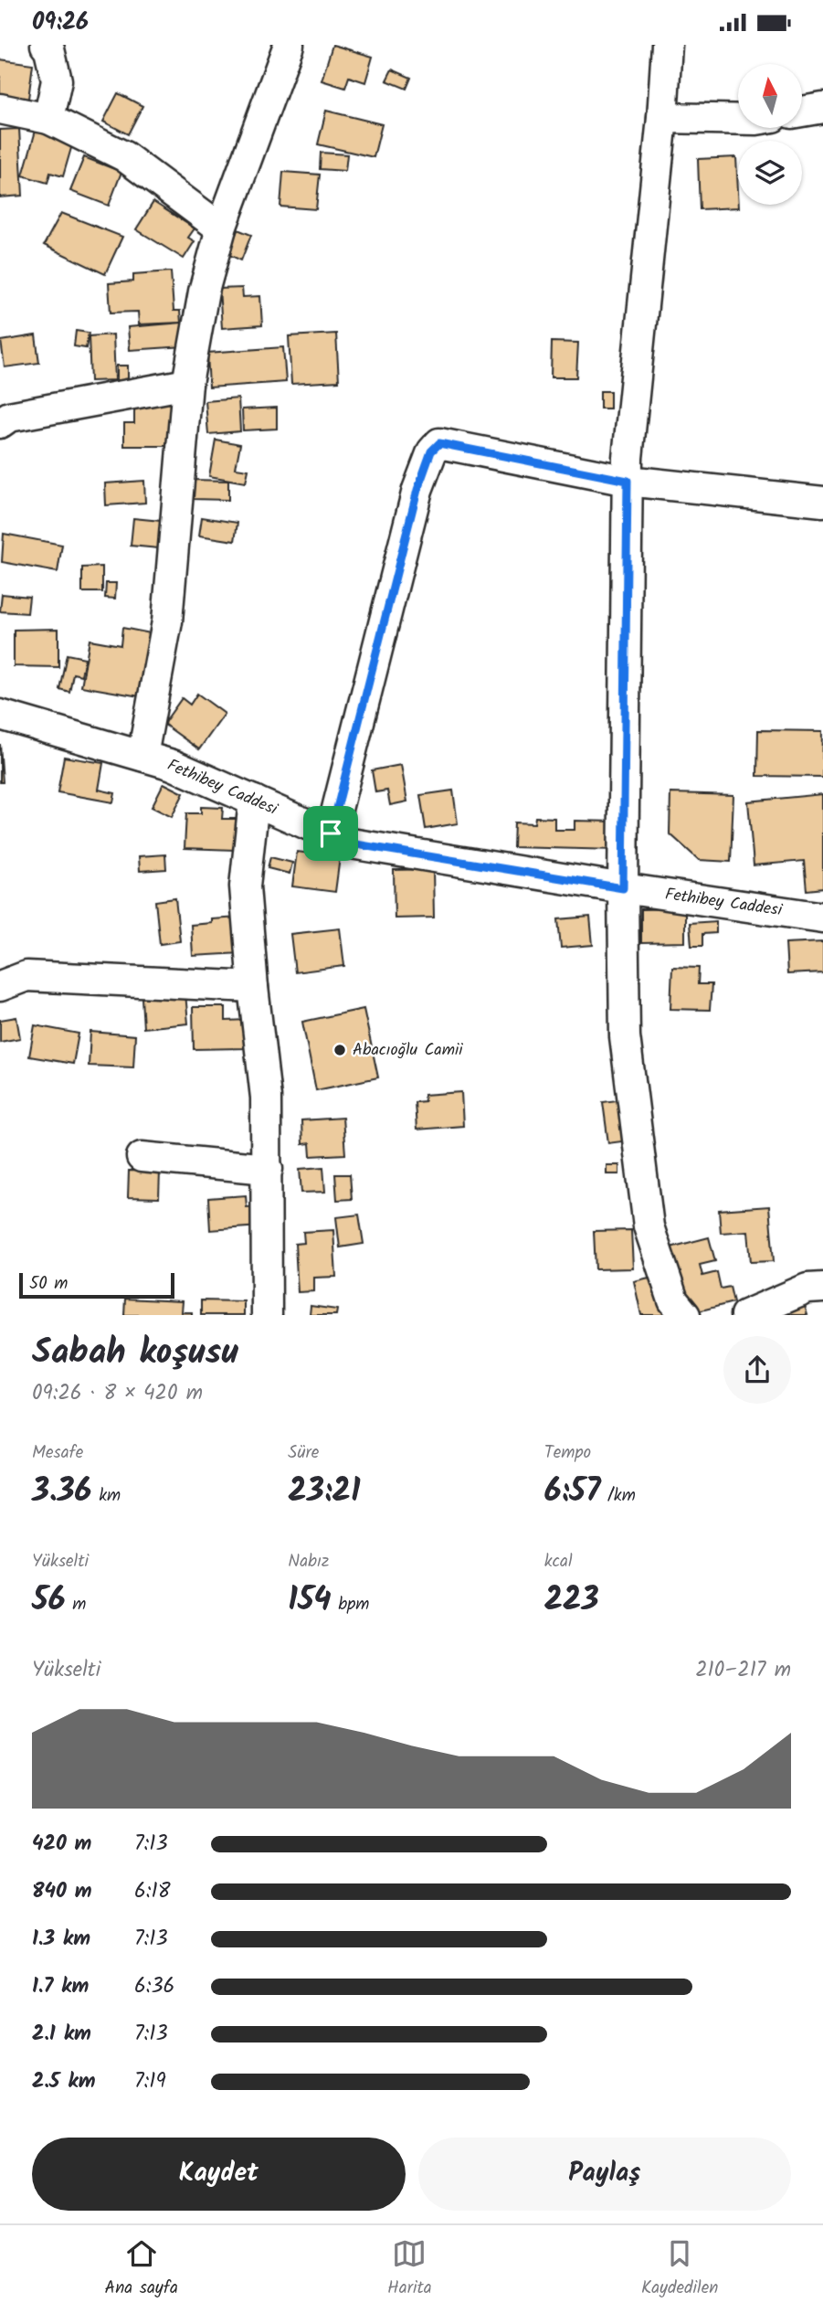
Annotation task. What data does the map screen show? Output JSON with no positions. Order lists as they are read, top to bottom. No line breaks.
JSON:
{"streets":{"street":["Fethibey Caddesi"]},"places":["Abacıoğlu Camii"],"scale_bar":"50 m","north":"top","page":{"status":"09:26","scale":"50 m","heading":["Sabah koşusu","09:26 · 8 × 420 m"],"stats":[["Mesafe","3.36 km"],["Süre","23:21"],["Tempo","6:57 /km"],["Yükselti","56 m"],["Nabız","154 bpm"],["kcal","223"]],"chart":["Yükselti","210–217 m"],"list":[{"name":"420 m","note":"7:13"},{"name":"840 m","note":"6:18"},{"name":"1.3 km","note":"7:13"},{"name":"1.7 km","note":"6:36"},{"name":"2.1 km","note":"7:13"},{"name":"2.5 km","note":"7:19"}],"buttons":["Kaydet","Paylaş"],"tabs":["Ana sayfa","Harita","Kaydedilen"]}}
